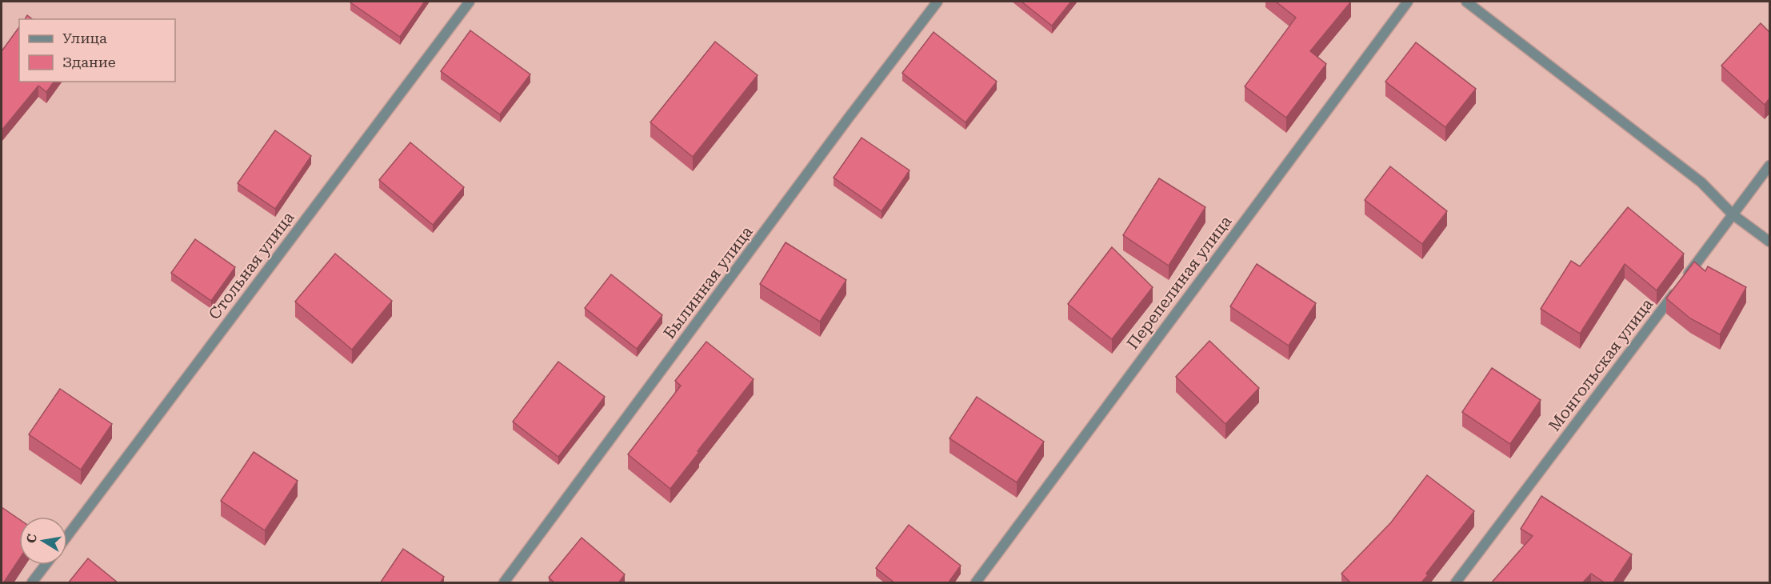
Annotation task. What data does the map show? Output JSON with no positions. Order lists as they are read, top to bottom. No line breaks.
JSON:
{"streets":{"street":["Стольная улица","Былинная улица","Перепелиная улица","Монгольская улица"]},"legend":["Улица","Здание"],"north":"left"}
